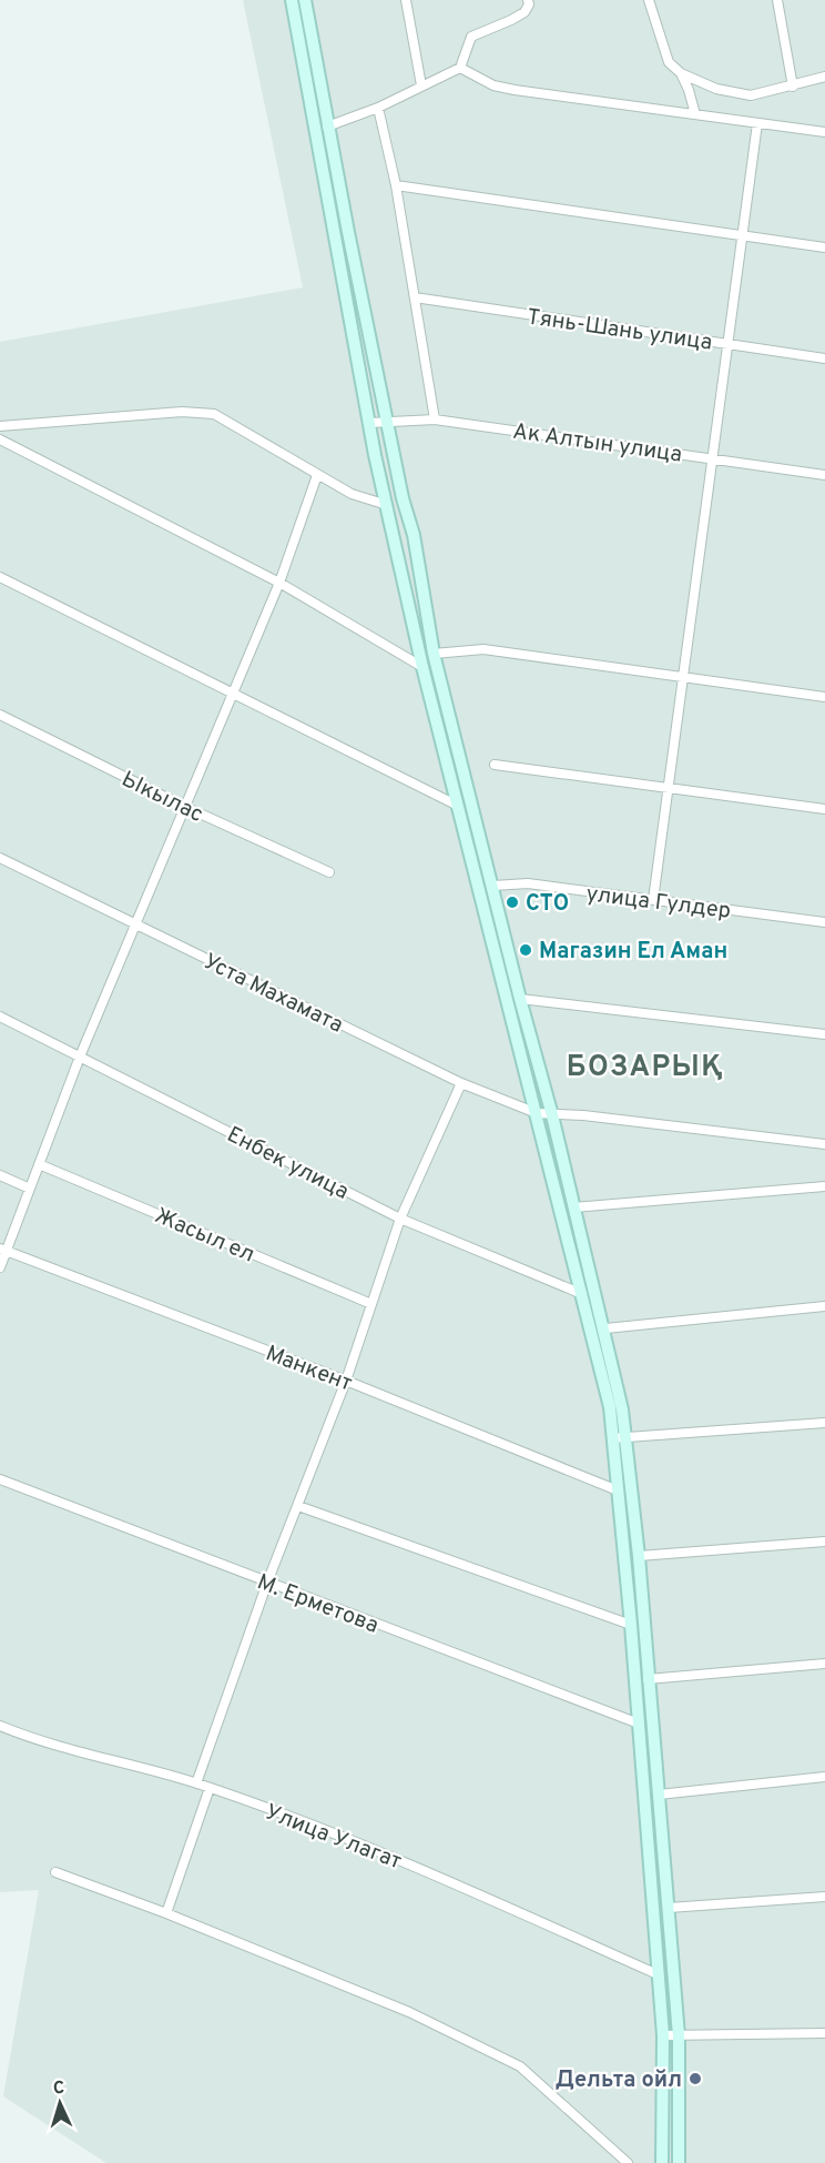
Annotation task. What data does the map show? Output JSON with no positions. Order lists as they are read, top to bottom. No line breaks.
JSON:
{"streets":{"street":["Тянь-Шань улица","Ак Алтын улица","Ыкылас","улица Гулдер","Уста Махамата","Енбек улица","Жасыл ел","Манкент","М. Ерметова","Улица Улагат"]},"districts":["БОЗАРЫҚ"],"places":["СТО","Магазин Ел Аман","Дельта ойл"],"north":"top"}
